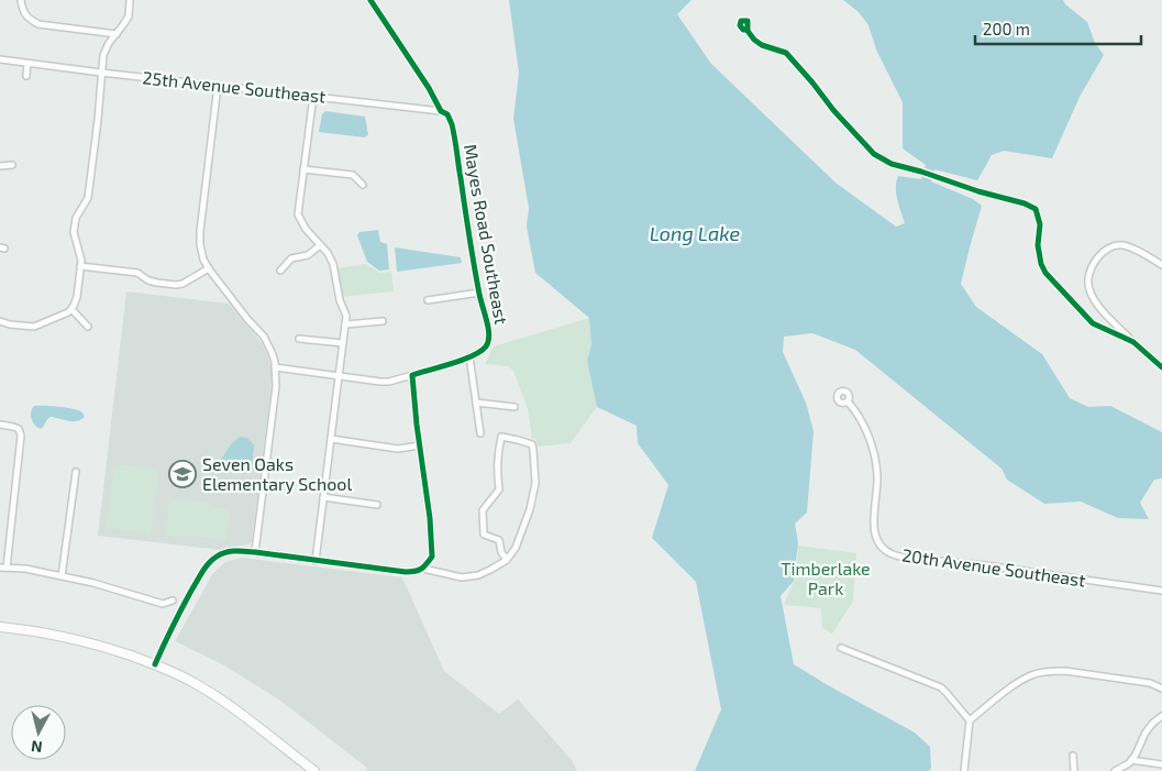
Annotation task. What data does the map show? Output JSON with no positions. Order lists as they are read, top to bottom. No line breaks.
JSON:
{"streets":{"street":["25th Avenue Southeast","Mayes Road Southeast","20th Avenue Southeast"]},"crossings":[["25th Avenue Southeast","Mayes Road Southeast"]],"water":["Long Lake"],"parks":["Timberlake Park"],"places":{"school or university":["Seven Oaks Elementary School"]},"scale_bar":"200 m","north":"bottom"}
